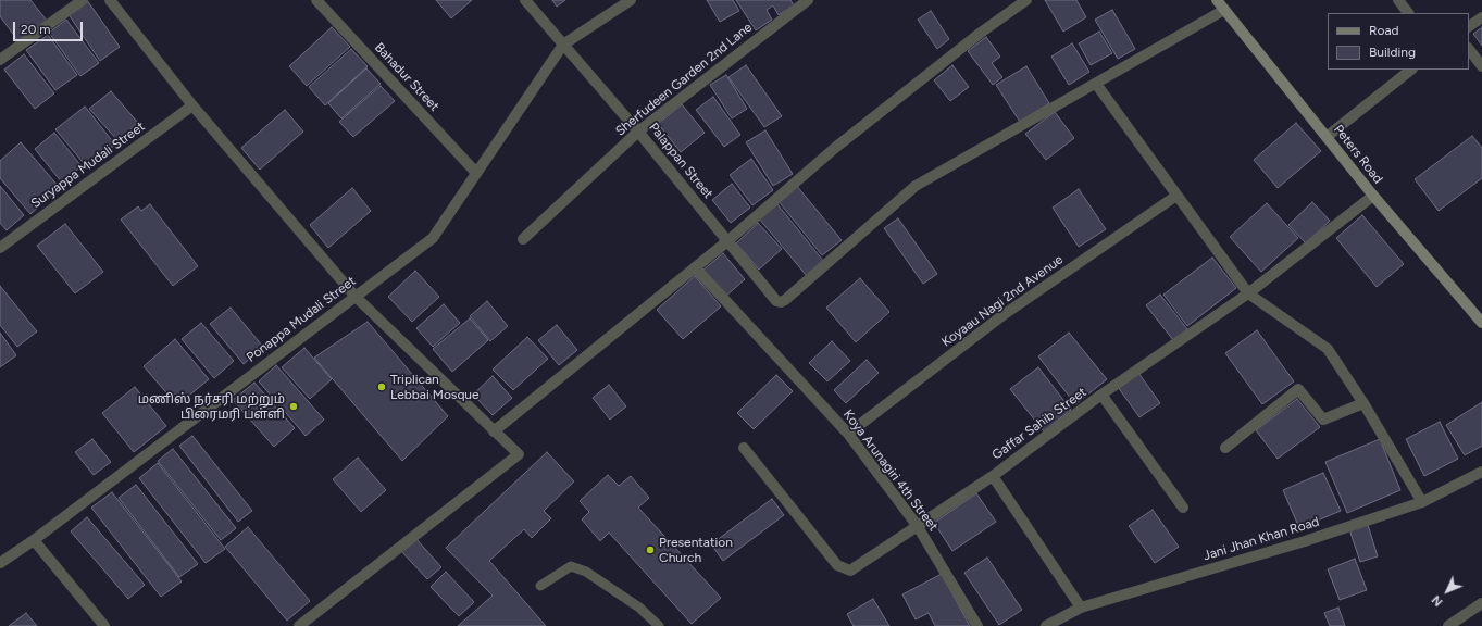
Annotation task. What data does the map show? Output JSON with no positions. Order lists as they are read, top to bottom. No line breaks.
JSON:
{"streets":{"main road":["Peters Road"],"street":["Bahadur Street","Sherfudeen Garden 2nd Lane","Palappan Street","Suryappa Mudali Street","Koyaau Nagi 2nd Avenue","Ponappa Mudali Street","Gaffar Sahib Street","Koya Arunagiri 4th Street","Jani Jhan Khan Road"]},"crossings":[["Bahadur Street","Ponappa Mudali Street"],["Sherfudeen Garden 2nd Lane","Palappan Street"],["Peters Road","Gaffar Sahib Street"],["Palappan Street","Ponappa Mudali Street"],["Koyaau Nagi 2nd Avenue","Koya Arunagiri 4th Street"],["Gaffar Sahib Street","Koya Arunagiri 4th Street"]],"places":["Triplican Lebbai Mosque","மணிஸ் நர்சரி மற்றும் பிரைமரி பள்ளி","Presentation Church"],"legend":["Road","Building"],"scale_bar":"20 m","north":"bottom left"}
